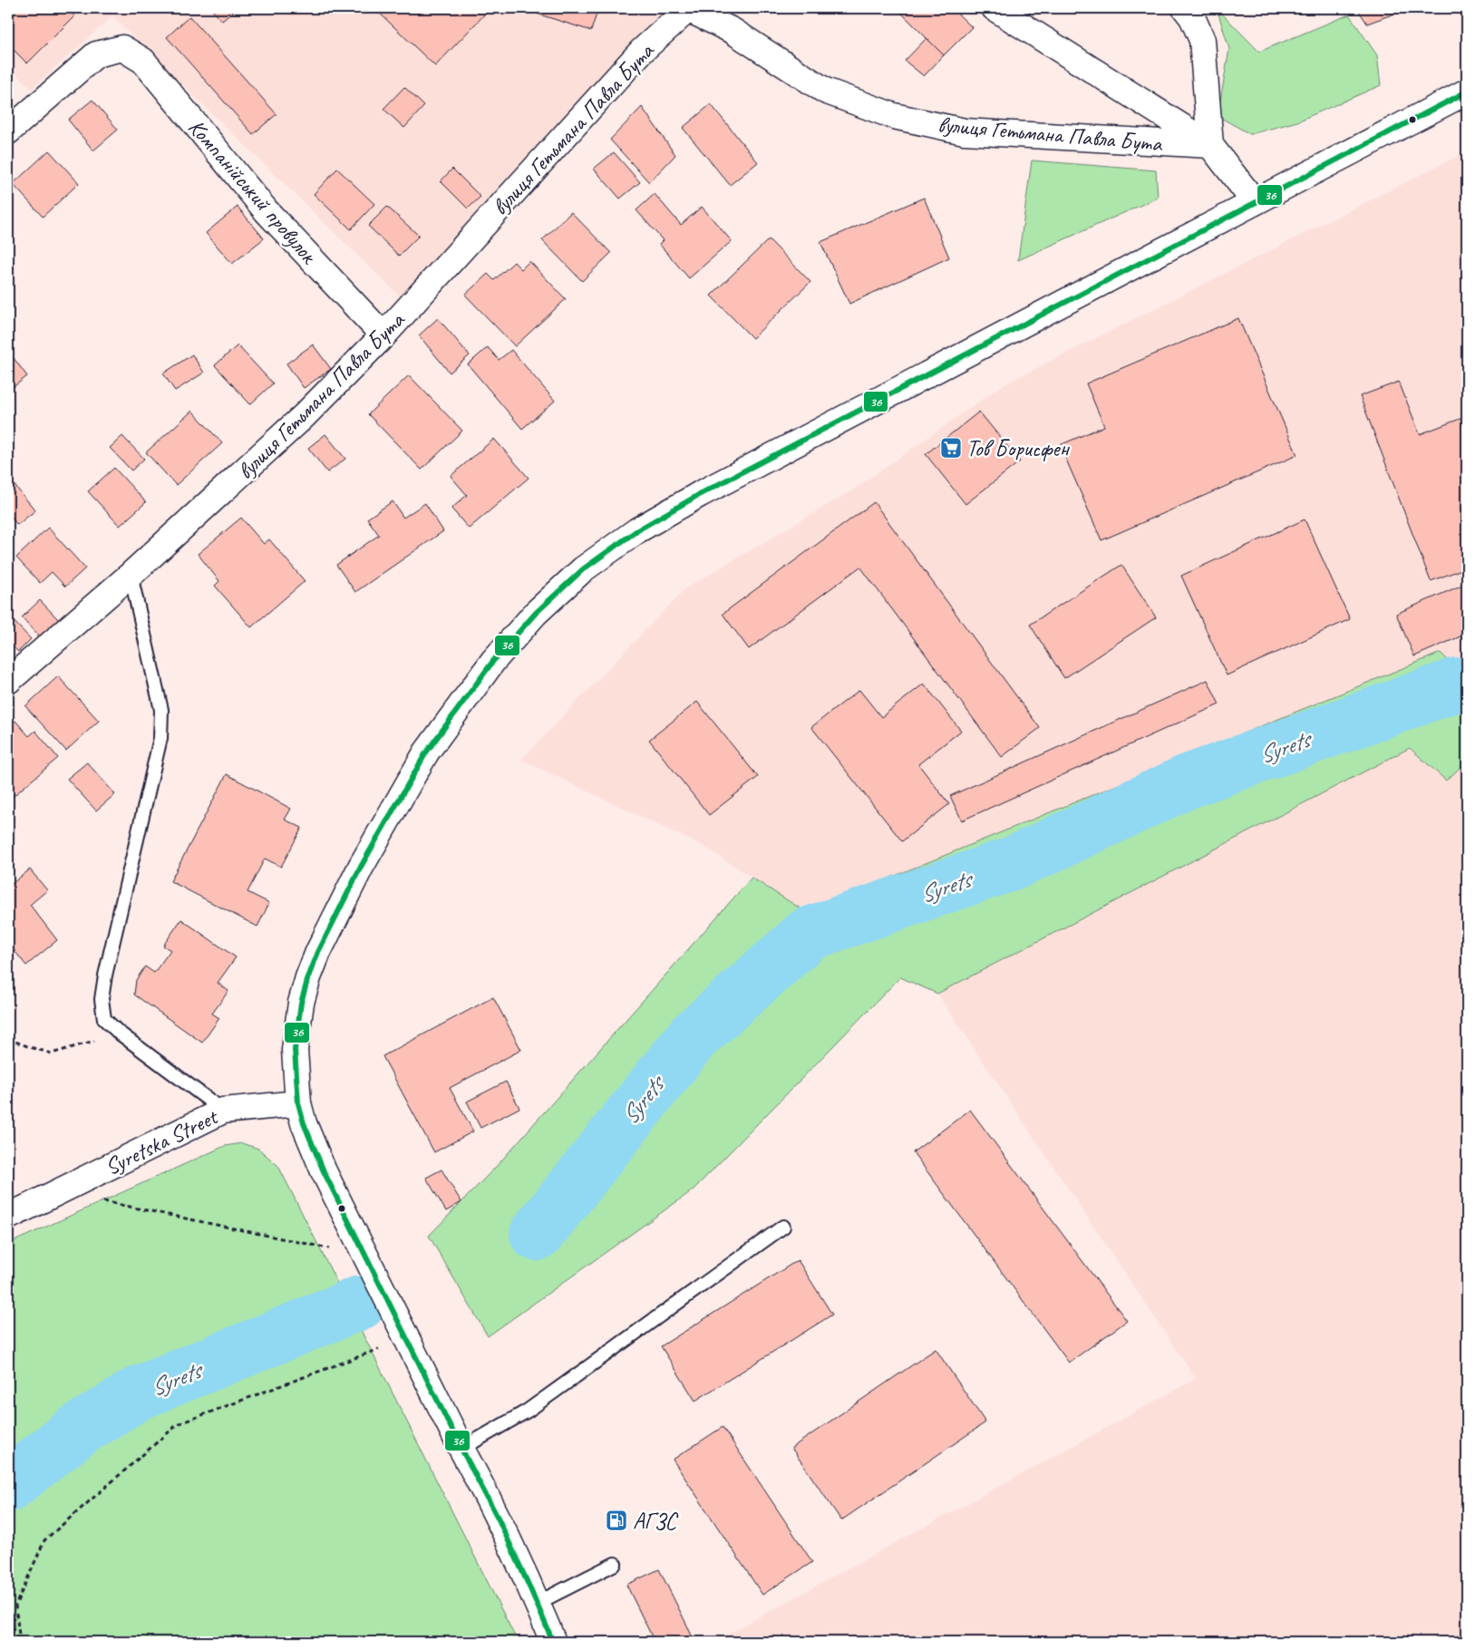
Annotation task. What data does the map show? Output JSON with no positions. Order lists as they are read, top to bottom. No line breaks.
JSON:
{"streets":{"street":["вулиця Гетьмана Павла Бута","Компанійський провулок","Syretska Street"]},"crossings":[["вулиця Гетьмана Павла Бута","Компанійський провулок"]],"water":["Syrets"],"places":{"supermarket":["Тов Борисфен"],"fuel station":["АГЗС"]},"lines":["transit line 36"]}
